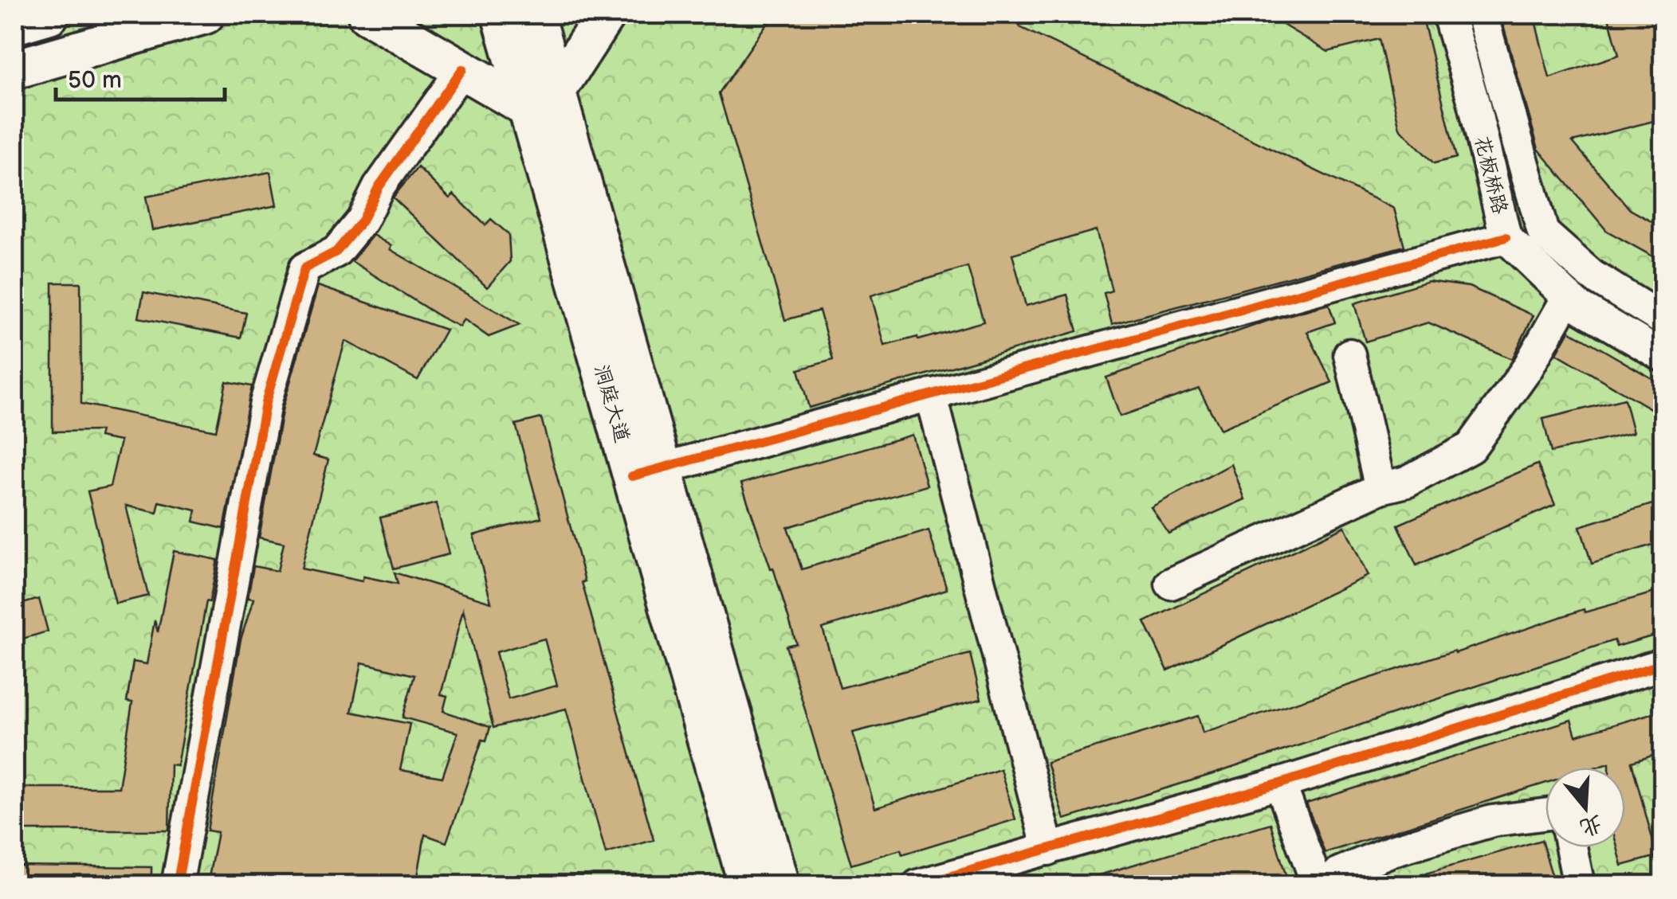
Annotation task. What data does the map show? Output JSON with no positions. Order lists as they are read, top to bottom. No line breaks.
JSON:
{"streets":{"main road":["洞庭大道"],"street":["花板桥路"]},"scale_bar":"50 m","north":"bottom"}
